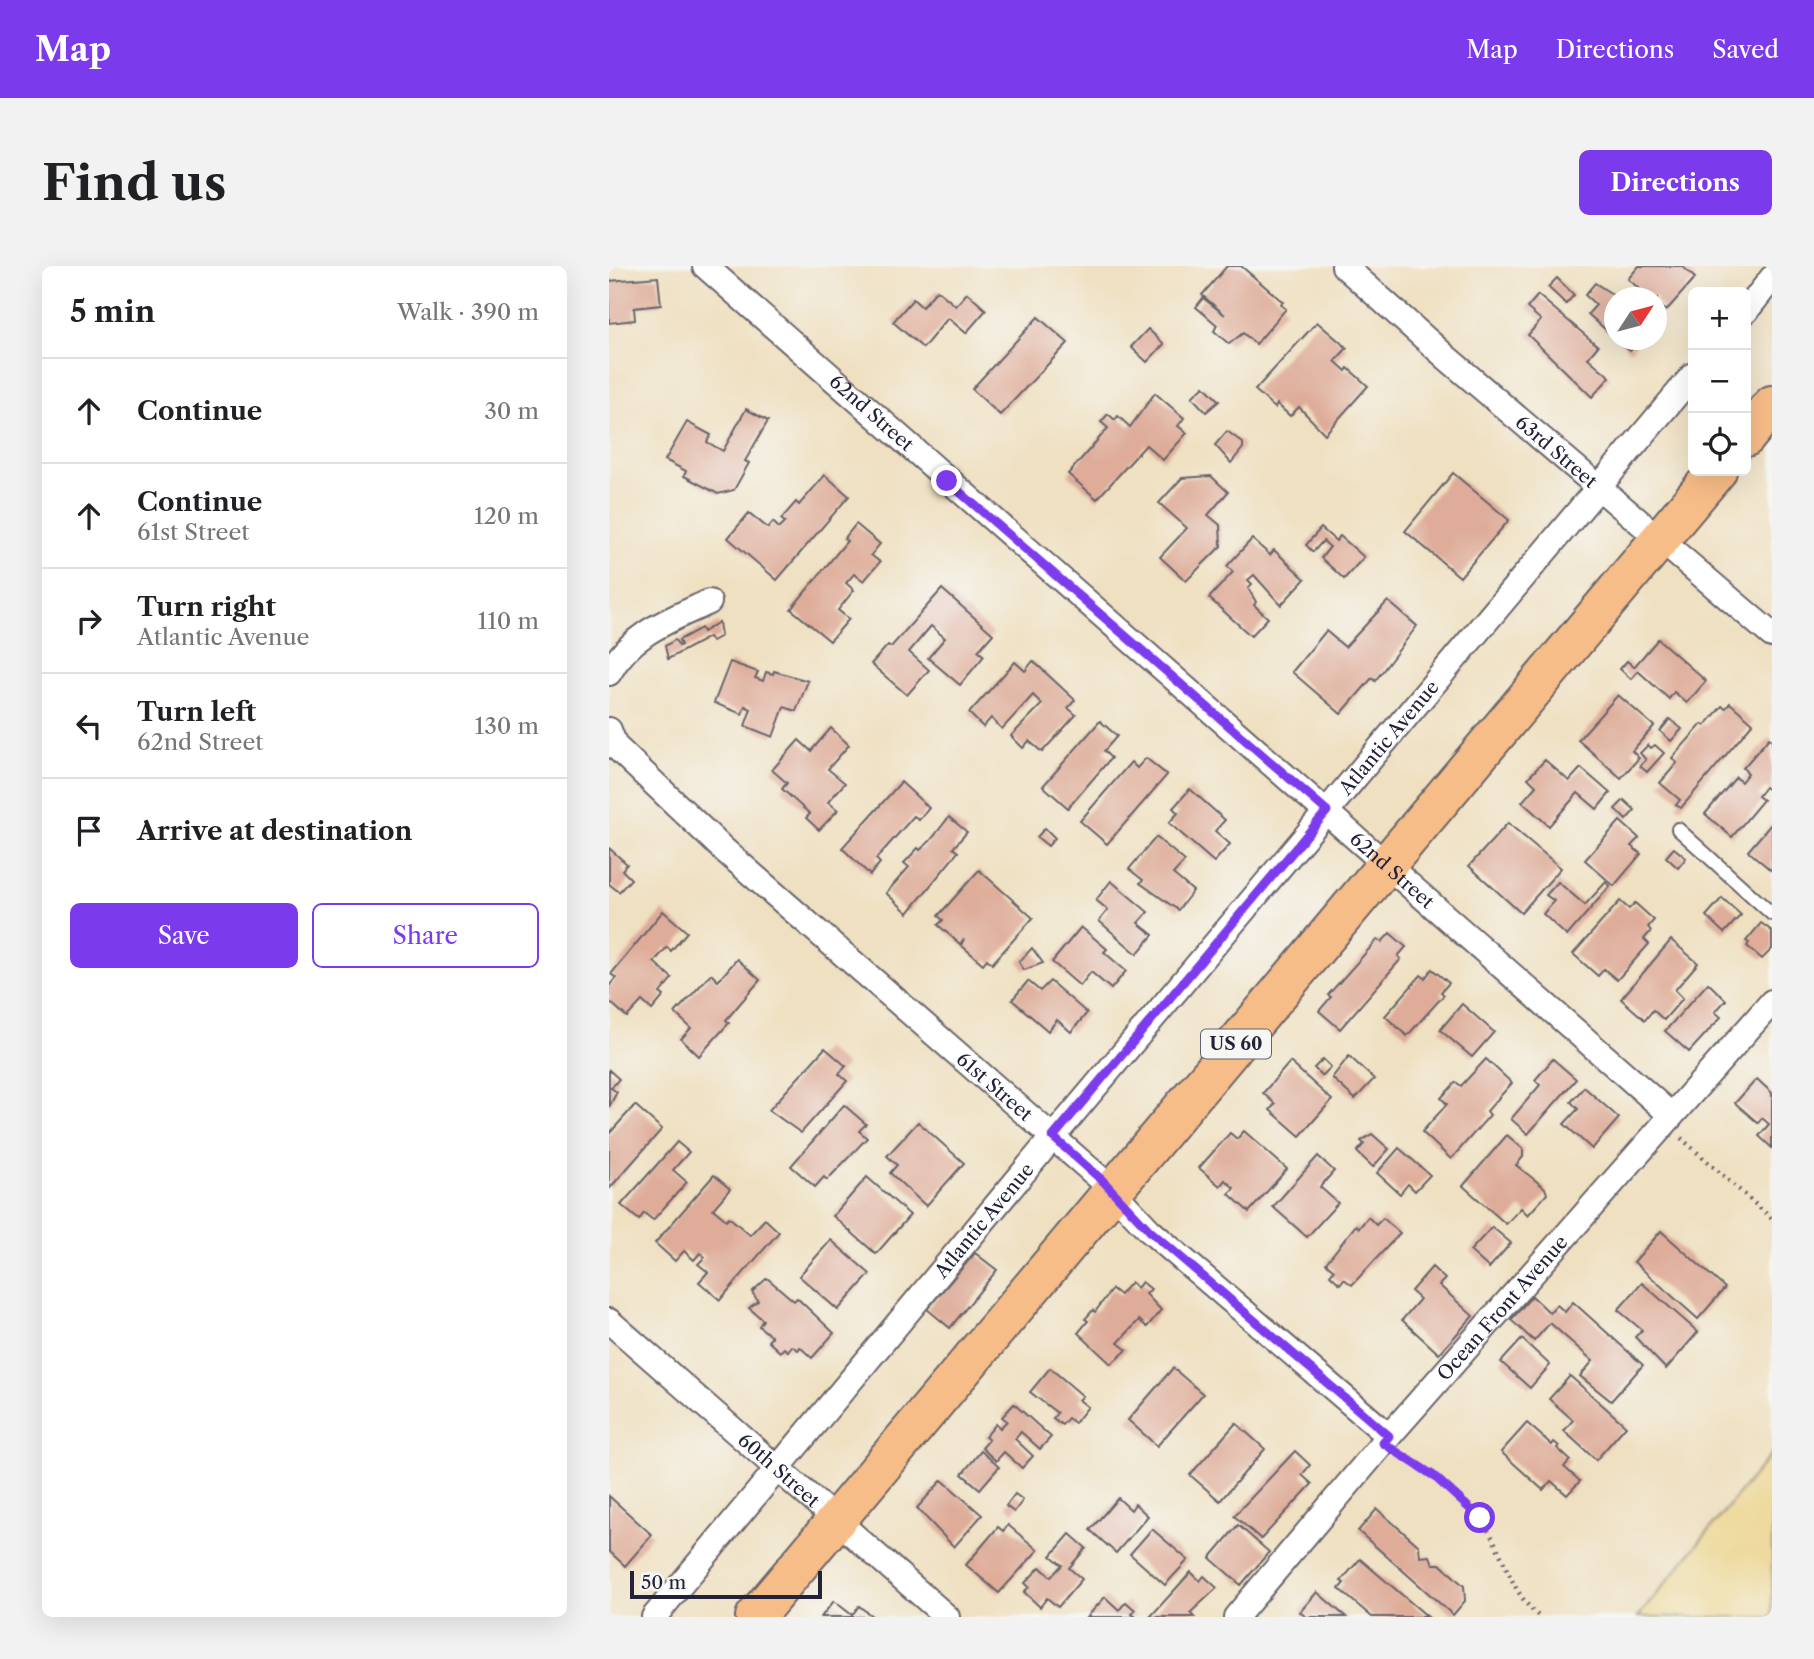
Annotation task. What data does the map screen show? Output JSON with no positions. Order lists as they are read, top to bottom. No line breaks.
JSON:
{"streets":{"highway":["US 60"],"street":["62nd Street","63rd Street","Atlantic Avenue","61st Street","Ocean Front Avenue","60th Street"]},"crossings":[["62nd Street","Atlantic Avenue"],["62nd Street","US 60"],["62nd Street","Ocean Front Avenue"],["63rd Street","Atlantic Avenue"],["63rd Street","US 60"],["Atlantic Avenue","61st Street"],["Atlantic Avenue","60th Street"],["US 60","61st Street"],["US 60","60th Street"],["61st Street","Ocean Front Avenue"]],"scale_bar":"50 m","north":"top right","page":{"header":"Map","nav":["Map","Directions","Saved"],"buttons":["Directions",["Save","Share"]],"title":"Find us","heading":["5 min","Walk · 390 m"],"map_buttons":["+","−"],"list":[["Continue","30 m"],["Continue","61st Street","120 m"],["Turn right","Atlantic Avenue","110 m"],["Turn left","62nd Street","130 m"],"Arrive at destination"],"scale":"50 m"}}
